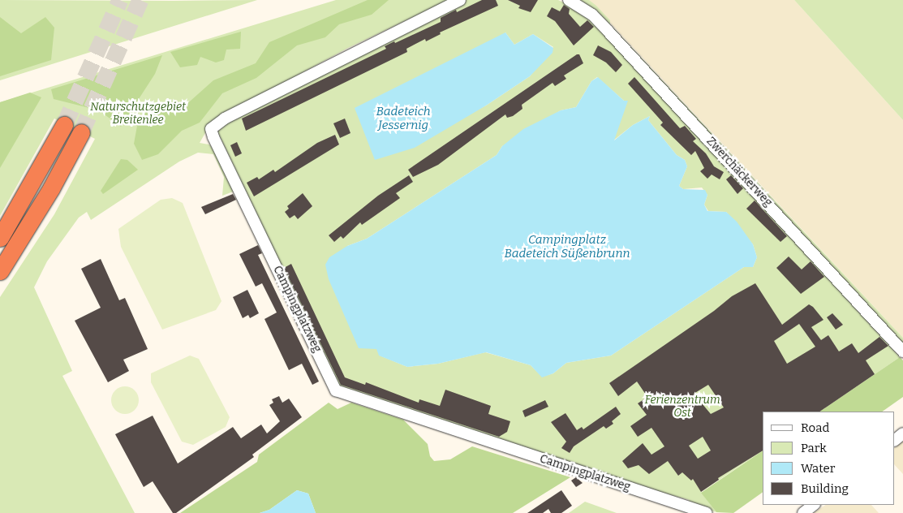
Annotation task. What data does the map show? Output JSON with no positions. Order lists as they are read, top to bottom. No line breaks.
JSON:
{"streets":{"street":["Zwerchäckerweg","Campingplatzweg"]},"water":["Badeteich Jessernig","Campingplatz Badeteich Süßenbrunn"],"parks":["Naturschutzgebiet Breitenlee","Ferienzentrum Ost"],"legend":["Road","Park","Water","Building"]}
